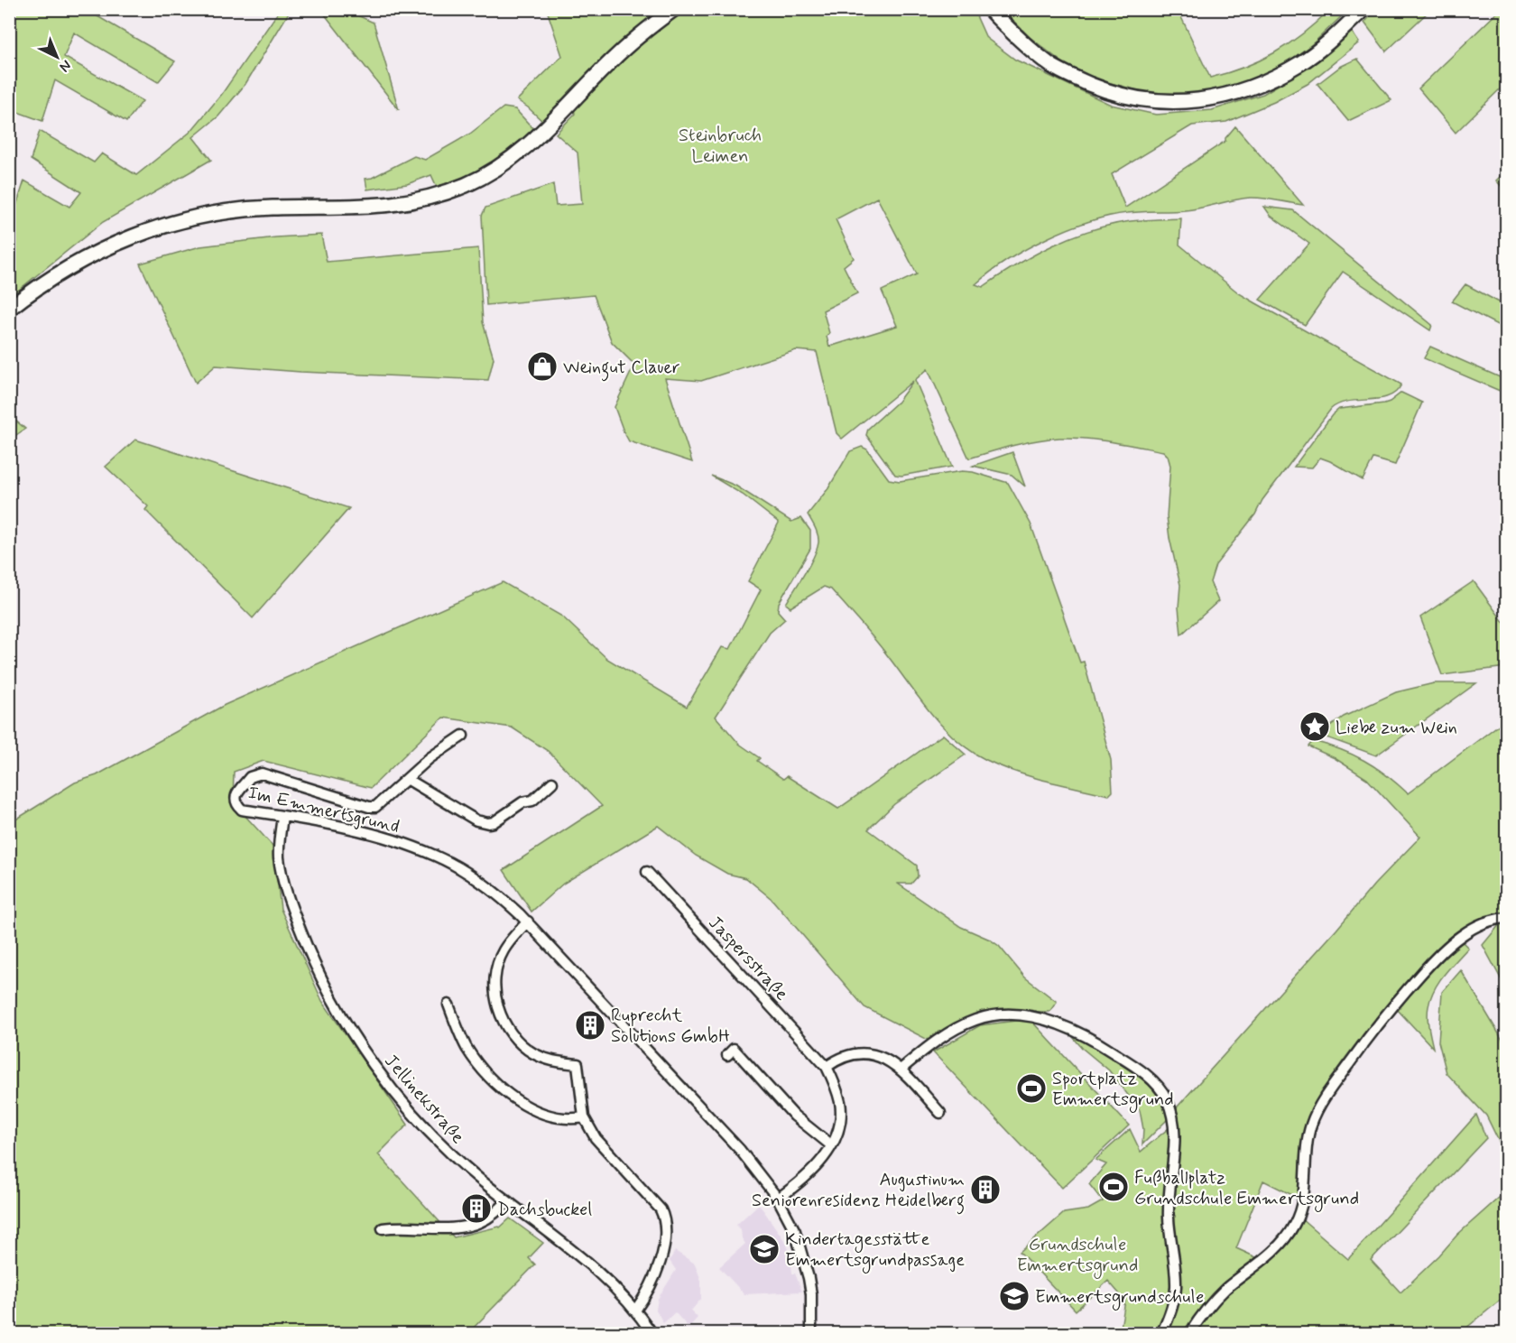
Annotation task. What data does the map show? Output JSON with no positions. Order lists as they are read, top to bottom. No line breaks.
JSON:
{"streets":{"street":["Im Emmertsgrund","Jaspersstraße","Jellinekstraße"]},"crossings":[["Im Emmertsgrund","Jaspersstraße"],["Im Emmertsgrund","Jellinekstraße"]],"parks":["Steinbruch Leimen","Grundschule Emmertsgrund"],"places":{"shop":["Weingut Clauer"],"place":["Liebe zum Wein"],"building":["Ruprecht Solutions GmbH","Augustinum Seniorenresidenz Heidelberg","Dachsbuckel"],"sports":["Sportplatz Emmertsgrund","Fußballplatz Grundschule Emmertsgrund"],"school or university":["Kindertagesstätte Emmertsgrundpassage","Emmertsgrundschule"]},"north":"bottom right"}
